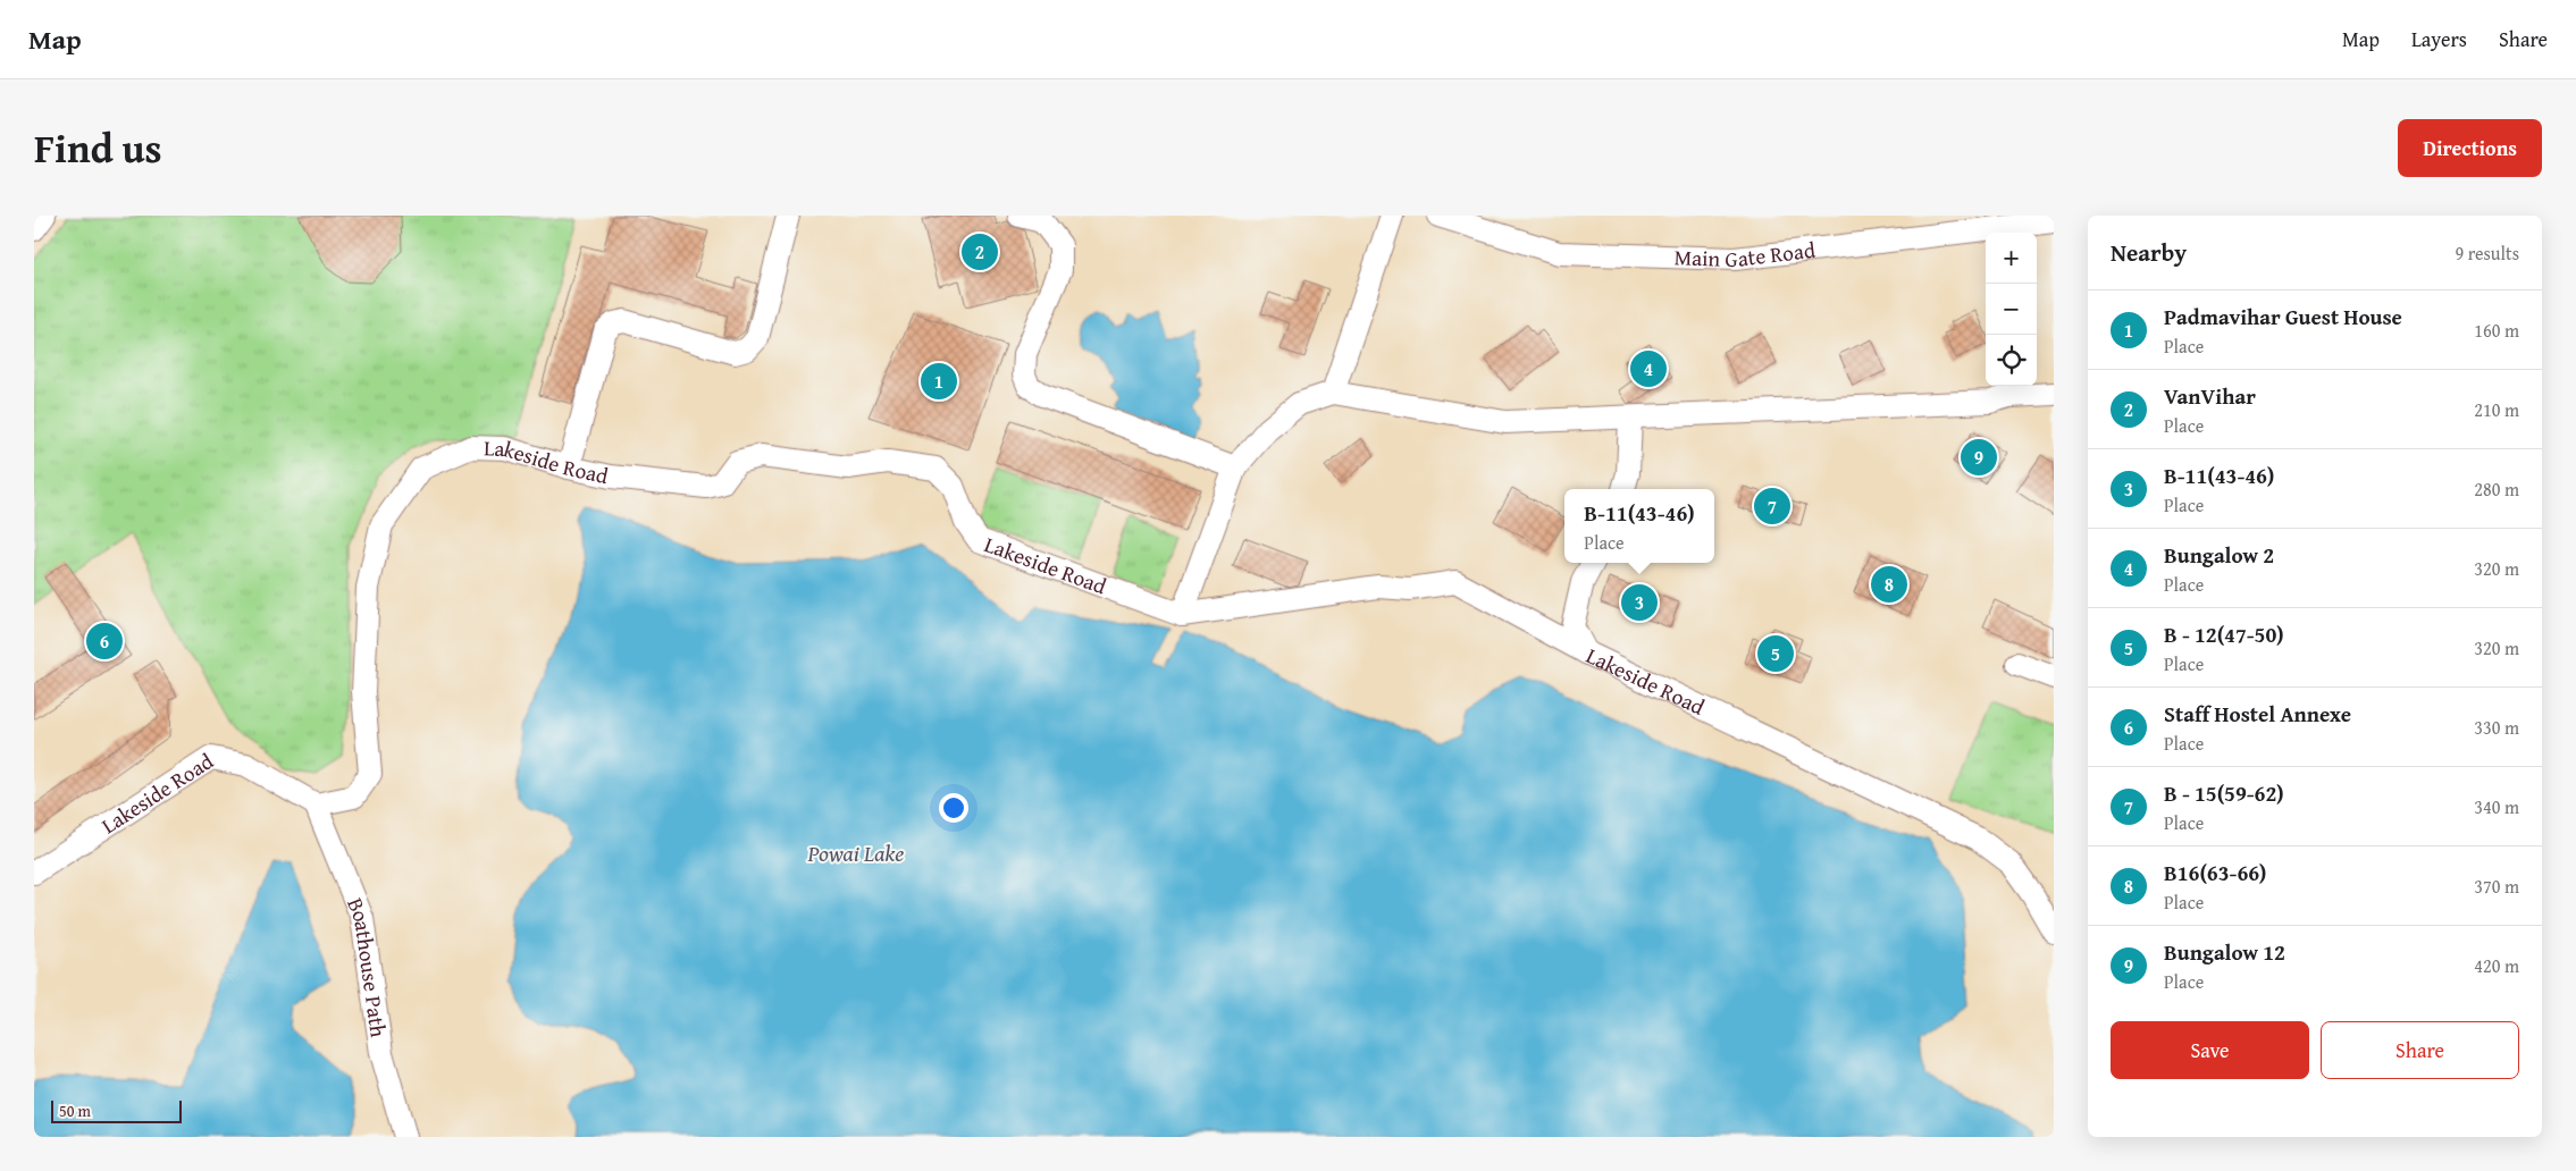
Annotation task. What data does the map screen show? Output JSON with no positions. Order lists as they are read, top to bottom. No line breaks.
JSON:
{"streets":{"lane":["Main Gate Road","Lakeside Road","Boathouse Path"]},"crossings":[["Lakeside Road","Boathouse Path"]],"water":["Powai Lake"],"scale_bar":"50 m","page":{"header":"Map","nav":["Map","Layers","Share"],"title":"Find us","buttons":["Directions",["Save","Share"]],"heading":["Nearby","9 results"],"pins":["2","4","1","9","7","8","3","6","5"],"map_buttons":["+","−"],"list":[{"mark":"1","name":"Padmavihar Guest House","note":"Place","value":"160 m"},{"mark":"2","name":"VanVihar","note":"Place","value":"210 m"},{"mark":"3","name":"B-11(43-46)","note":"Place","value":"280 m"},{"mark":"4","name":"Bungalow 2","note":"Place","value":"320 m"},{"mark":"5","name":"B - 12(47-50)","note":"Place","value":"320 m"},{"mark":"6","name":"Staff Hostel Annexe","note":"Place","value":"330 m"},{"mark":"7","name":"B - 15(59-62)","note":"Place","value":"340 m"},{"mark":"8","name":"B16(63-66)","note":"Place","value":"370 m"},{"mark":"9","name":"Bungalow 12","note":"Place","value":"420 m"}],"popup":["B-11(43-46)","Place"],"scale":"50 m"}}
